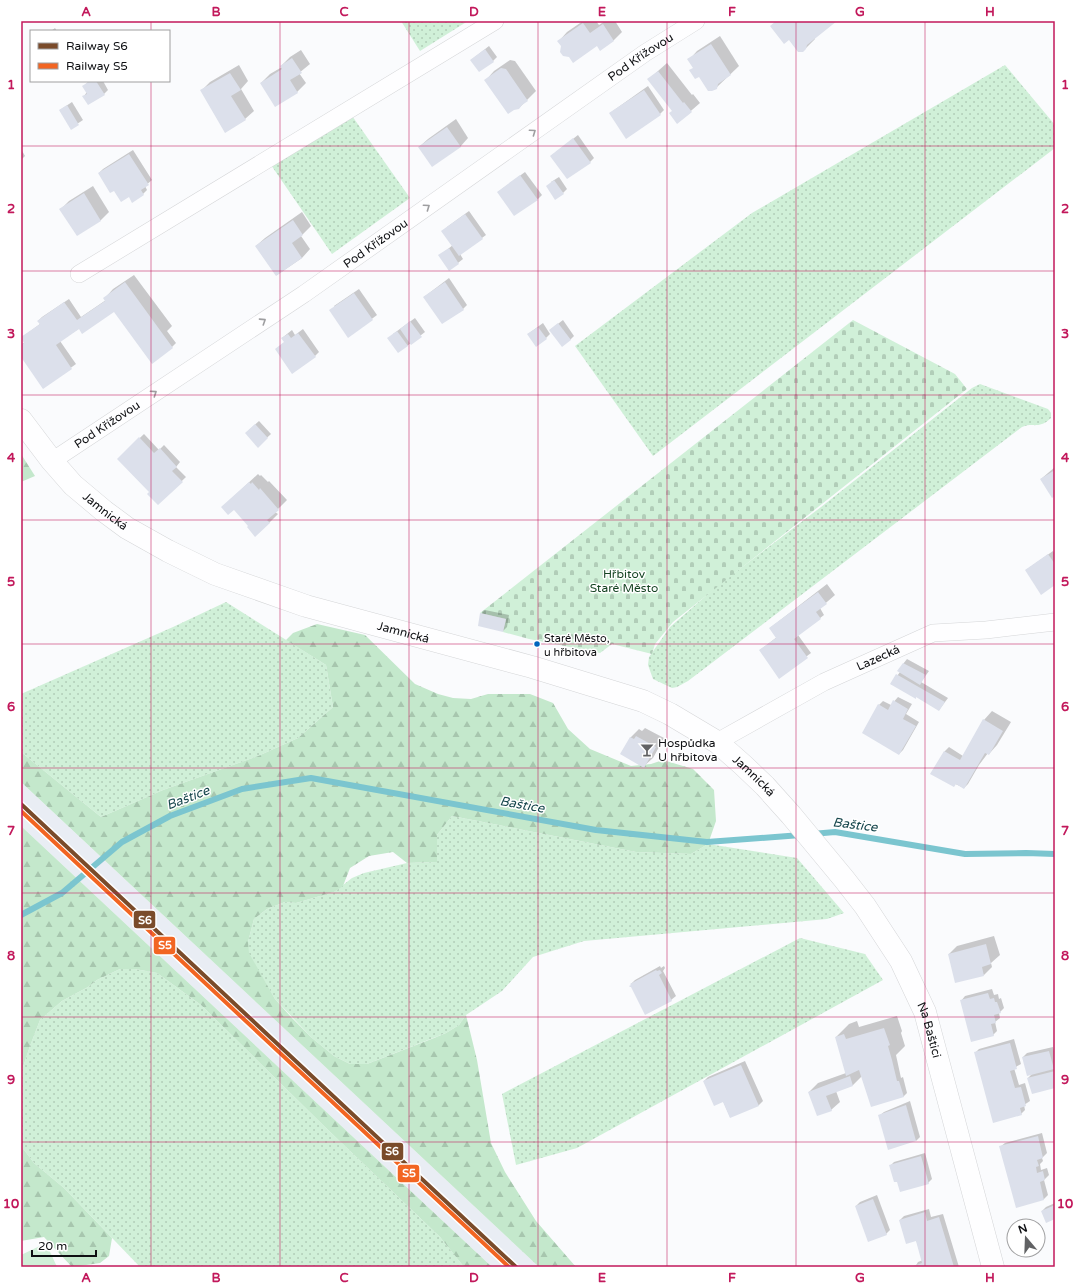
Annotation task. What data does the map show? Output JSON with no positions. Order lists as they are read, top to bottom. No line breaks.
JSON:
{"streets":{"main road":["Jamnická","Na Baštici"],"street":["Pod Křížovou","Lazecká"]},"crossings":[["Pod Křížovou","Jamnická"],["Jamnická","Lazecká"],["Jamnická","Na Baštici"]],"water":["Baštice"],"parks":["Hřbitov Staré Město"],"places":{"other":["Staré Město, u hřbitova"],"bar":["Hospůdka U hřbitova"]},"lines":["rail line S6","rail line S5"],"legend":["Railway S6","Railway S5"],"scale_bar":"20 m","north":"top","grid":{"columns":["A","B","C","D","E","F","G","H"],"rows":["1","2","3","4","5","6","7","8","9","10"]}}
